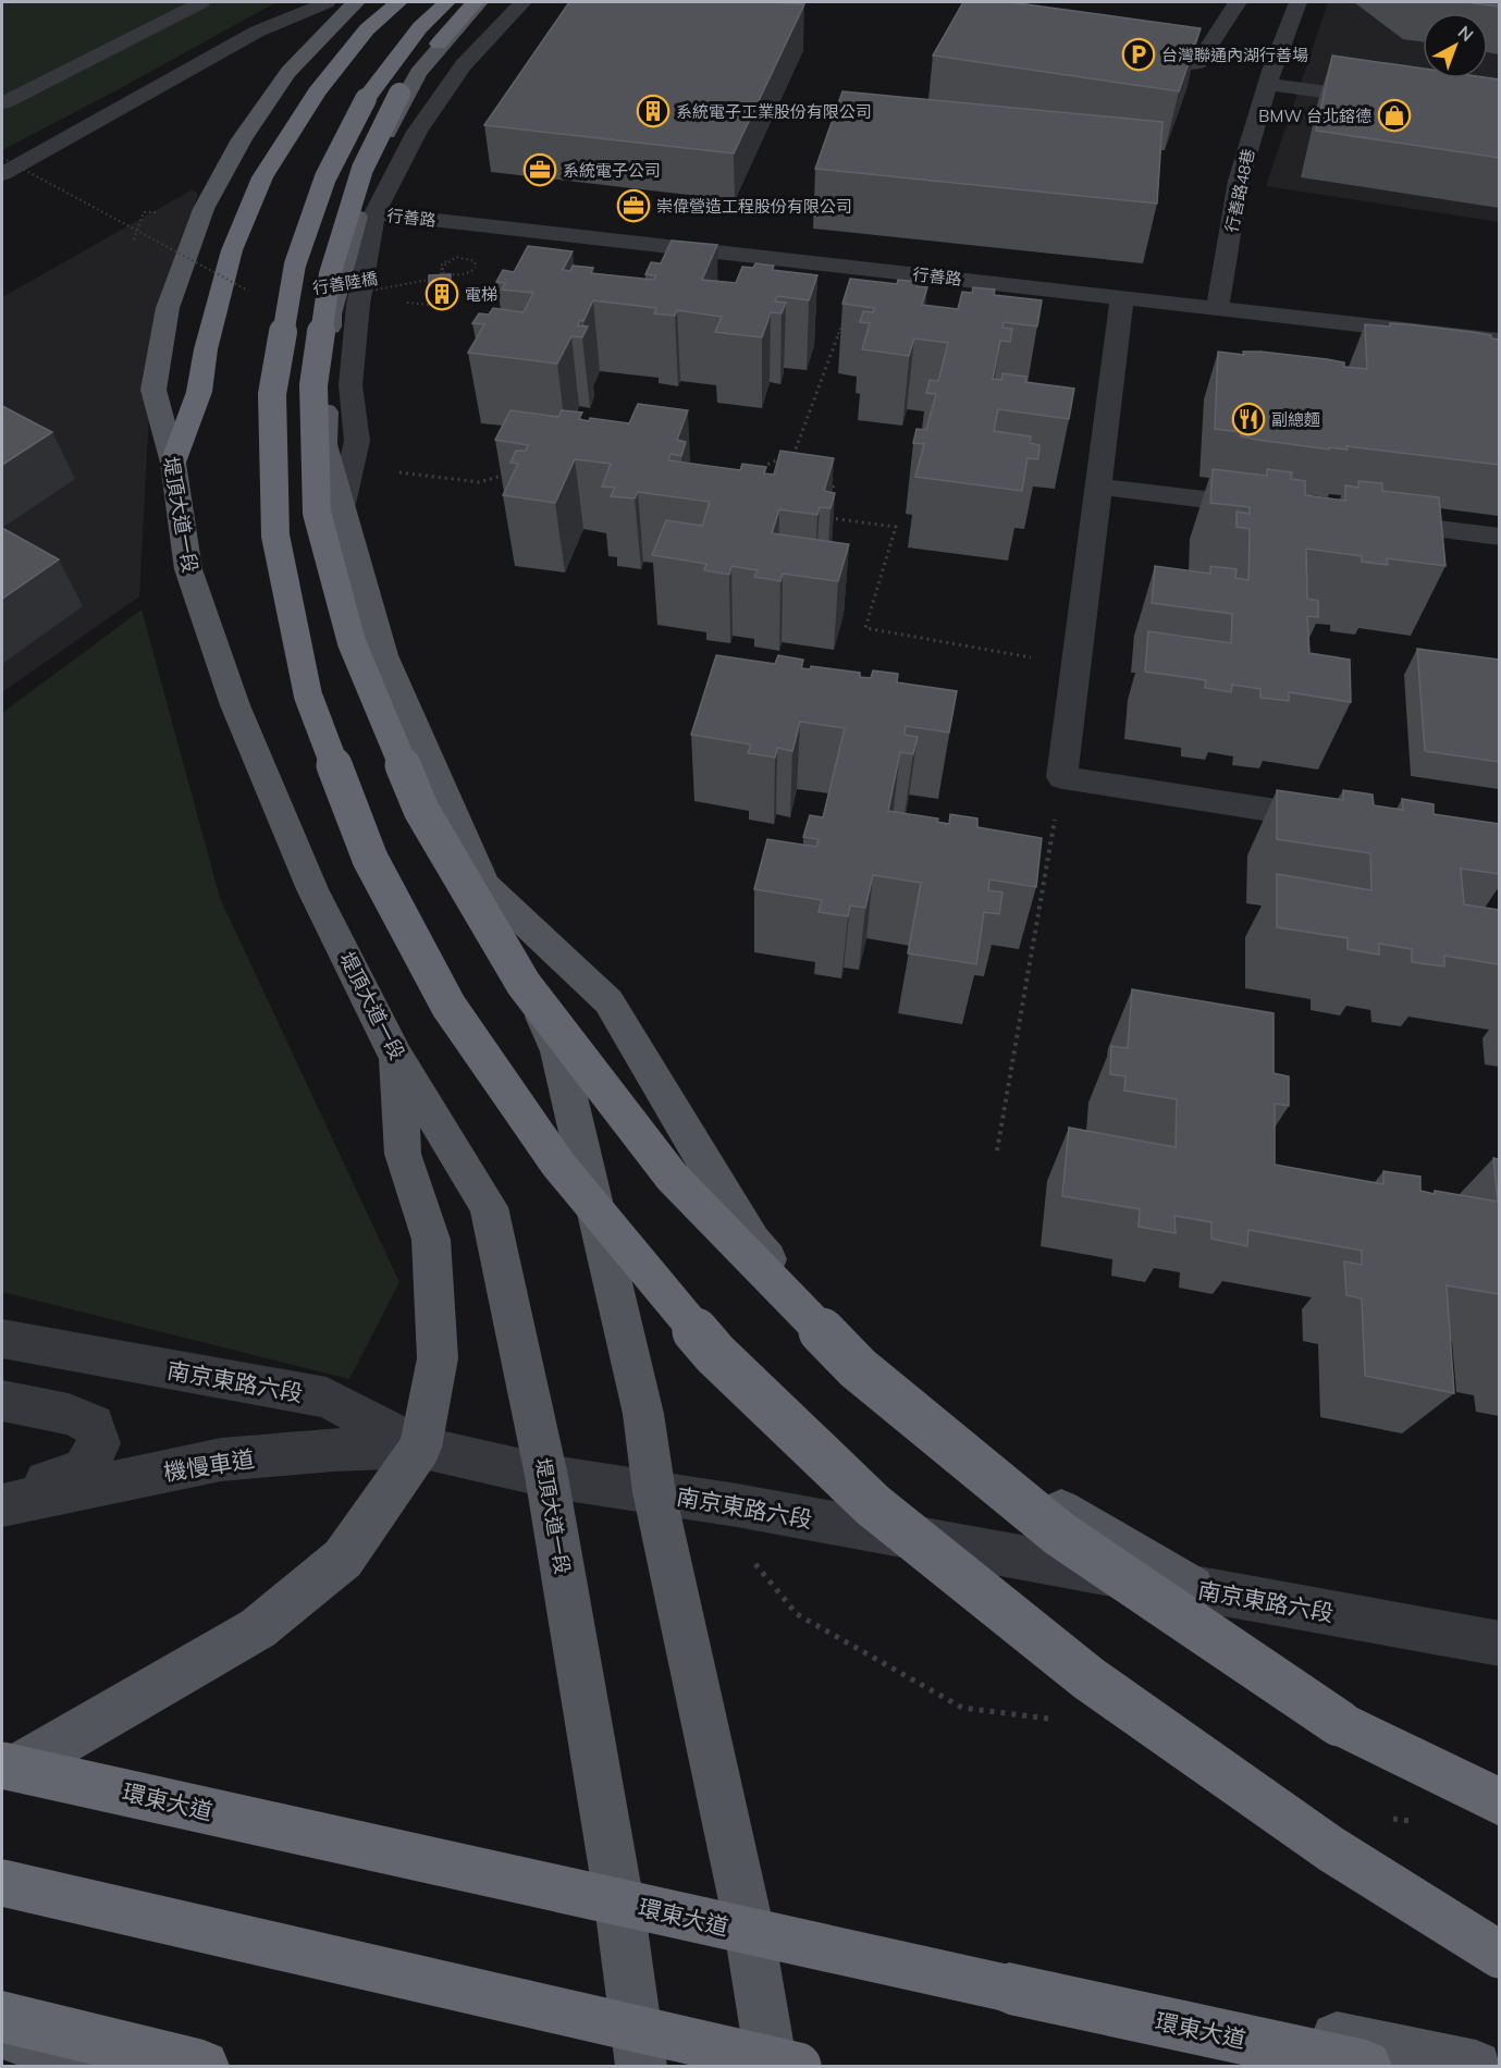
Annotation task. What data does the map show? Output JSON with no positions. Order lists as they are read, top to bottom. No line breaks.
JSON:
{"streets":{"highway":["環東大道"],"main road":["堤頂大道一段"],"street":["行善路48巷","行善路","南京東路六段","機慢車道"],"path":["行善陸橋"]},"crossings":[["行善路48巷","行善路"],["堤頂大道一段","南京東路六段"],["南京東路六段","機慢車道"]],"places":{"parking":["台灣聯通內湖行善場"],"building":["系統電子工業股份有限公司","電梯"],"shop":["BMW 台北鎔德"],"office":["系統電子公司","崇偉營造工程股份有限公司"],"restaurant":["副總麵"]},"north":"top right"}
